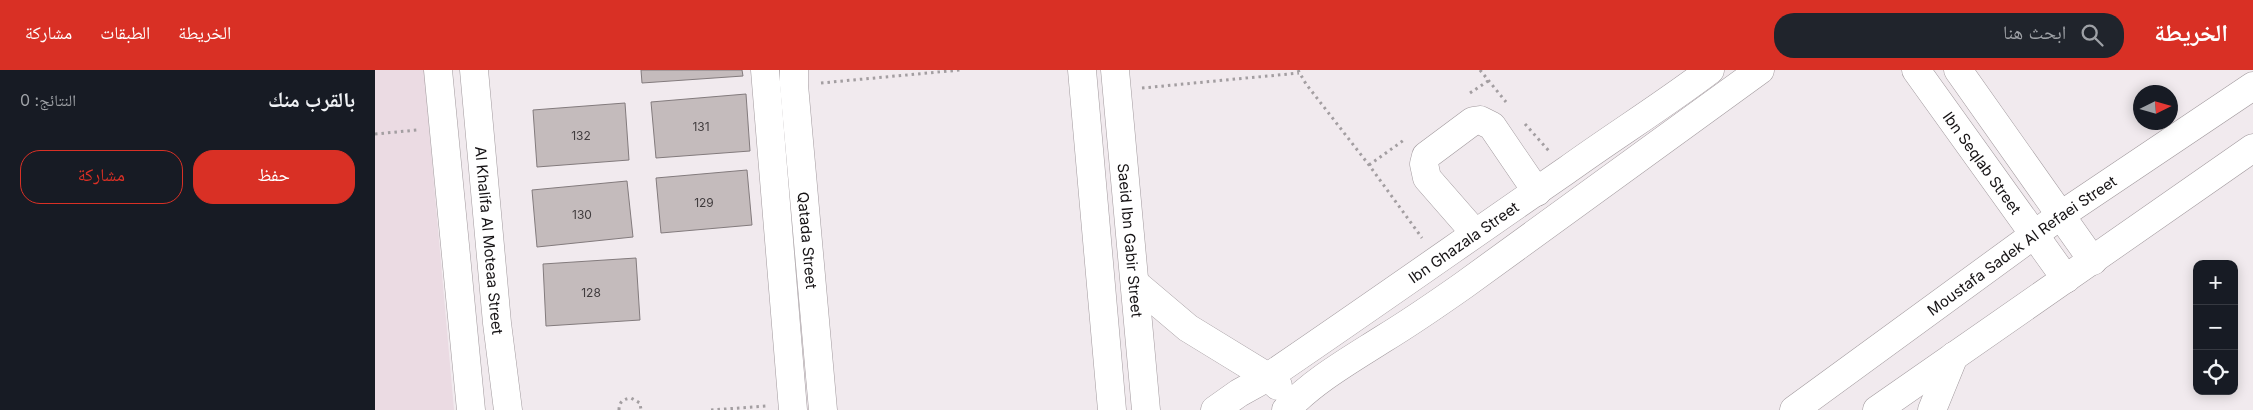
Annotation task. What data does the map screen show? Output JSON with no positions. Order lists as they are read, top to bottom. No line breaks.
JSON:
{"streets":{"street":["Ibn Seqlab Street","Al Khalifa Al Moteaa Street","Qatada Street","Saeid Ibn Gabir Street","Ibn Ghazala Street","Moustafa Sadek Al Refaei Street"]},"crossings":[["Ibn Seqlab Street","Moustafa Sadek Al Refaei Street"]],"house_numbers":["131","132","129","130","128"],"north":"right","page":{"header":"الخريطة","search":"ابحث هنا","nav":["الخريطة","الطبقات","مشاركة"],"heading":["بالقرب منك","النتائج: 0"],"buttons":["حفظ","مشاركة"],"map_buttons":["+","−"]}}
